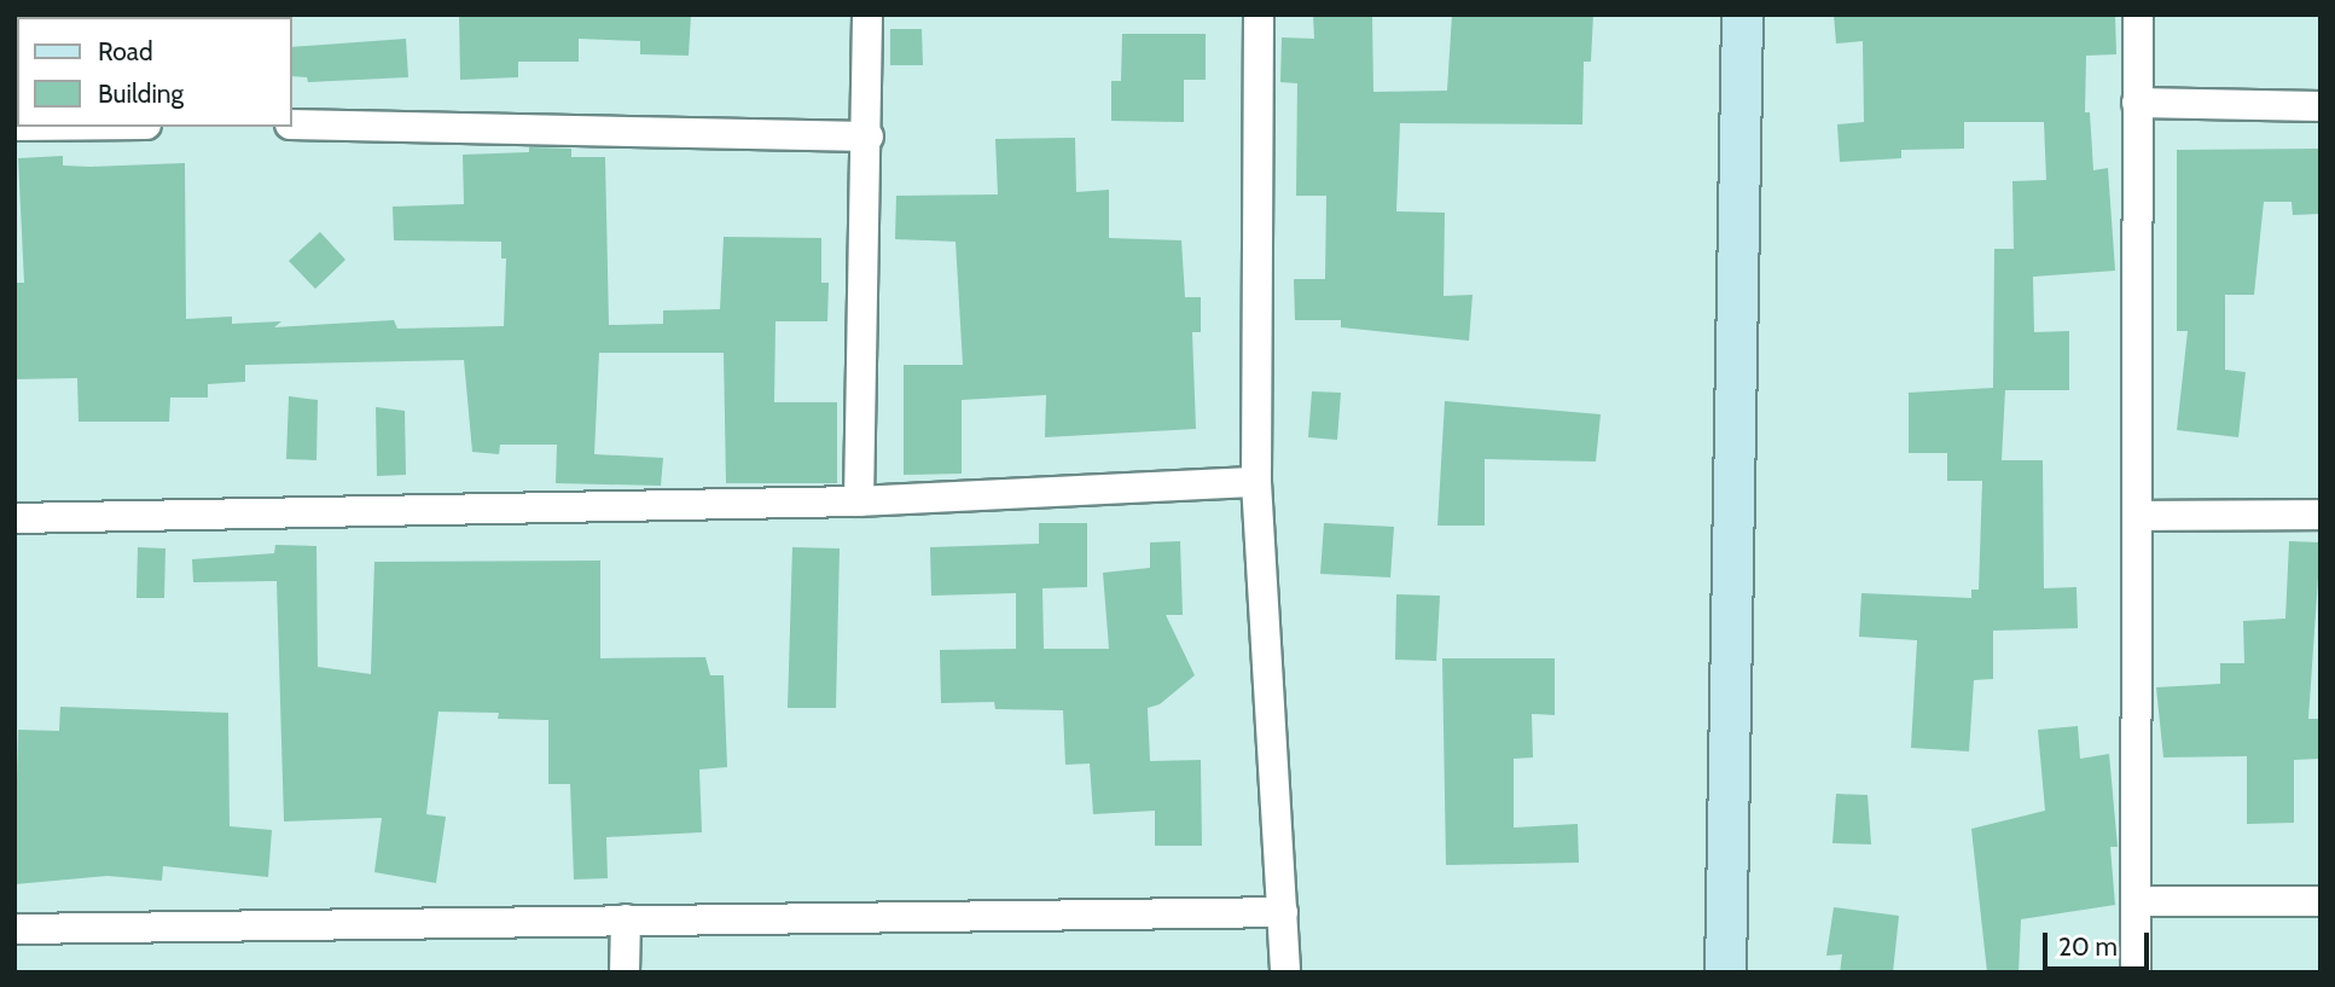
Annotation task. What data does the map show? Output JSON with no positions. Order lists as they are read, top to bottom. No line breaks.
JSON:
{"legend":["Road","Building"],"scale_bar":"20 m"}
